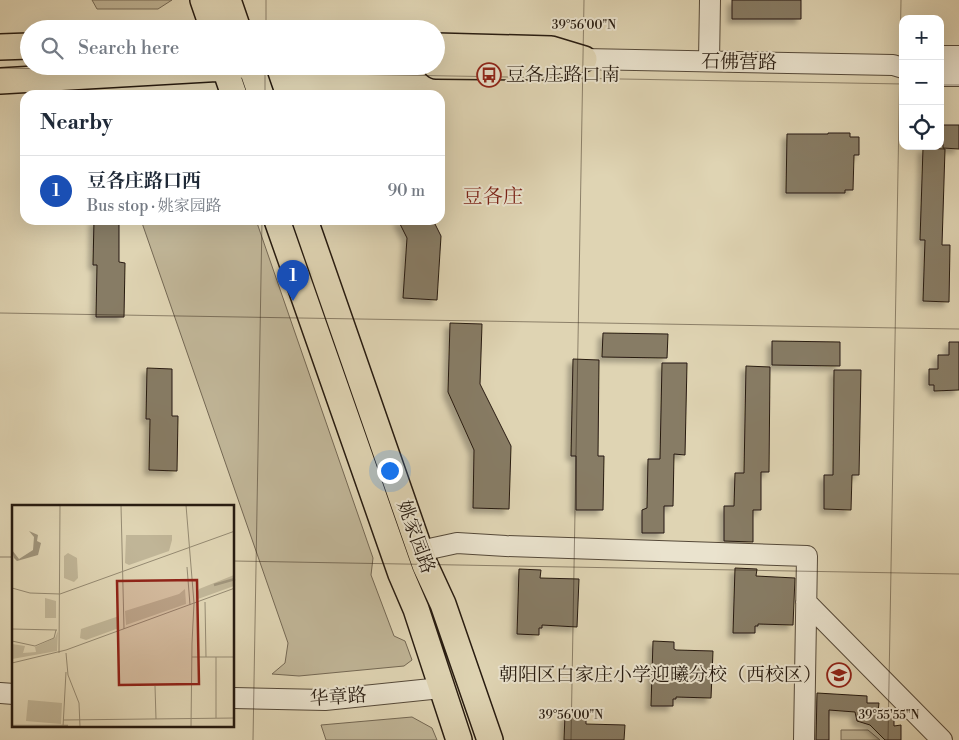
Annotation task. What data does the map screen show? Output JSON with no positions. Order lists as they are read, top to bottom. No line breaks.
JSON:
{"streets":{"main road":["石佛营路","姚家园路"],"street":["华章路"]},"crossings":[["姚家园路","华章路"]],"districts":["豆各庄"],"places":{"bus stop":["豆各庄路口南"],"school or university":["朝阳区白家庄小学迎曦分校（西校区）"]},"page":{"map_buttons":["+","−"],"search":"Search here","heading":"Nearby","list":[{"mark":"1","name":"豆各庄路口西","note":"Bus stop · 姚家园路","value":"90 m"}],"pins":"1"},"coordinates":["39°56'00\"N","39°55'55\"N"]}
